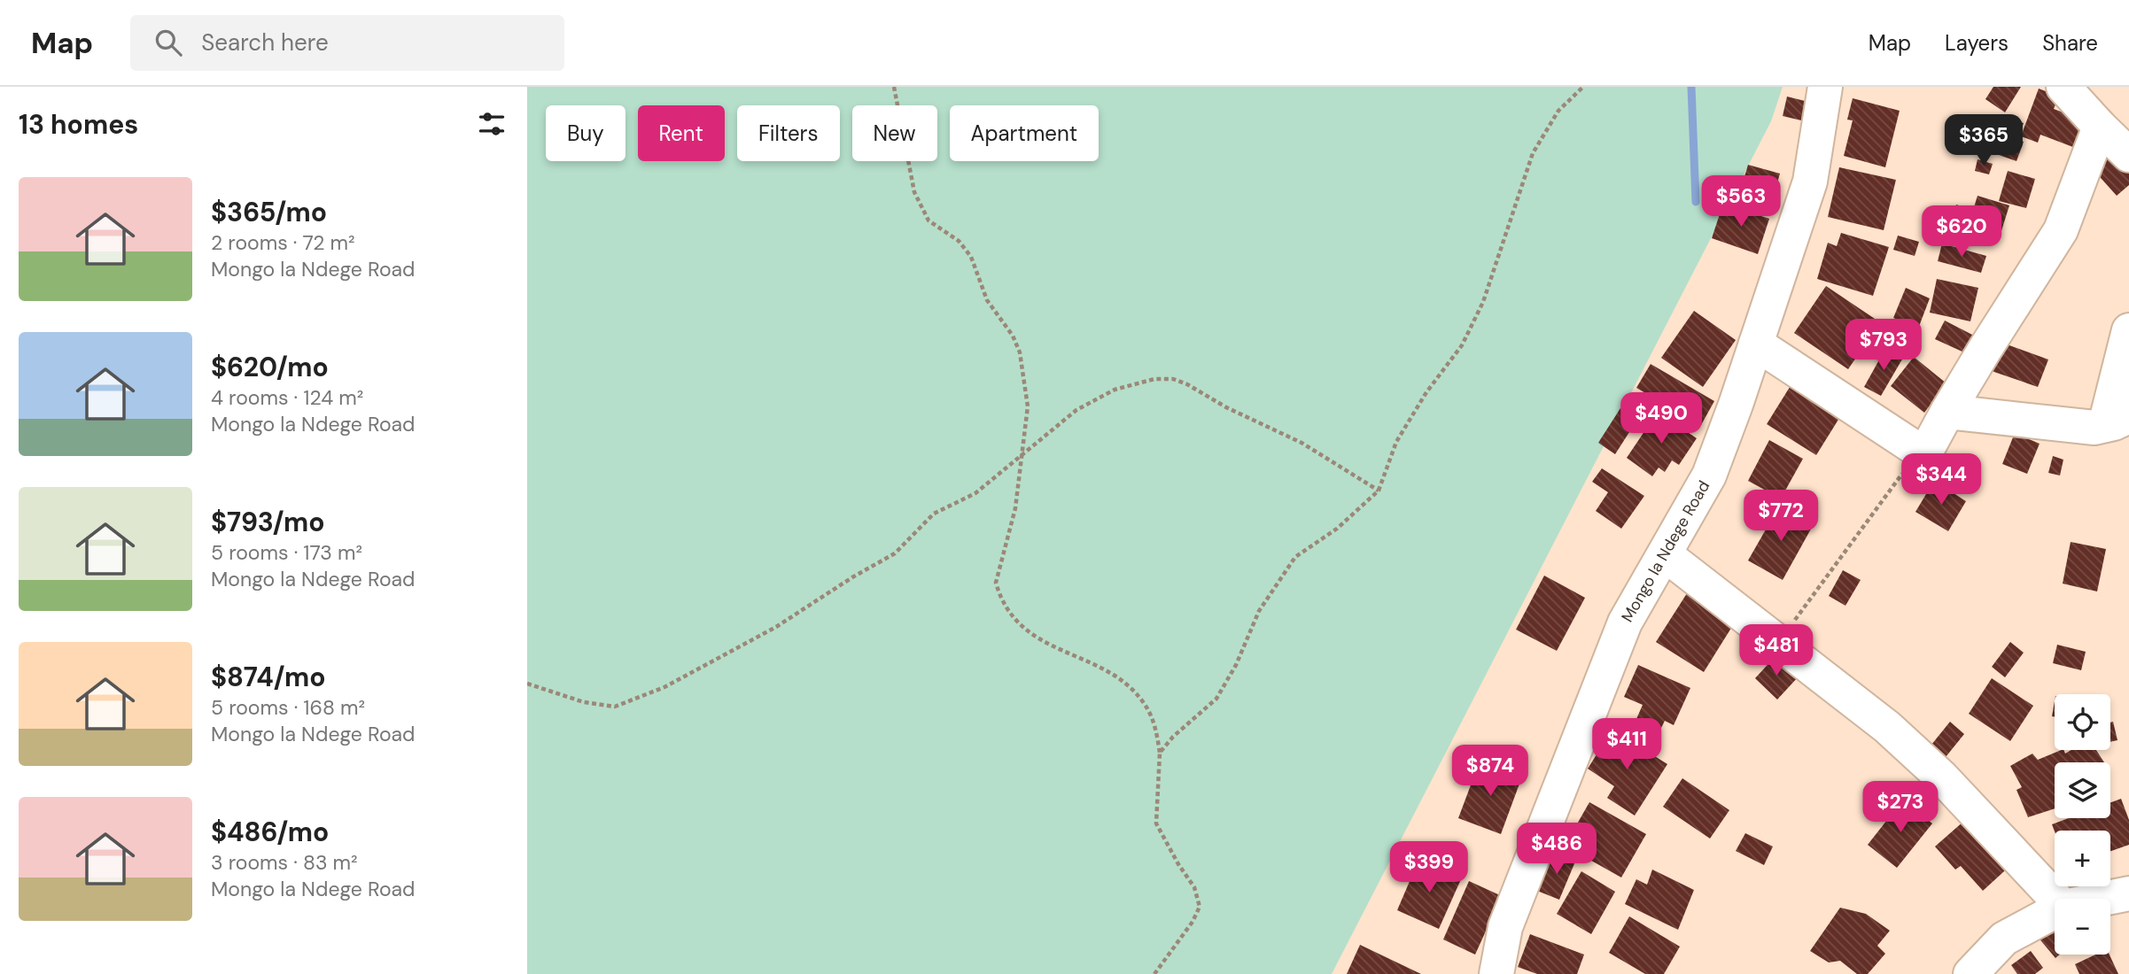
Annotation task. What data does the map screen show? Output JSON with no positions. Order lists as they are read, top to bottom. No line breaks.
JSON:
{"streets":{"street":["Mongo la Ndege Road"]},"page":{"header":"Map","search":"Search here","nav":["Map","Layers","Share"],"heading":"13 homes","chip":["Buy","Rent","Filters","New","Apartment"],"price":["$365","$563","$620","$793","$490","$344","$772","$481","$411","$874","$273","$486","$399"],"list":[{"name":"$365/mo","note":"2 rooms · 72 m² · Mongo la Ndege Road"},{"name":"$620/mo","note":"4 rooms · 124 m² · Mongo la Ndege Road"},{"name":"$793/mo","note":"5 rooms · 173 m² · Mongo la Ndege Road"},{"name":"$874/mo","note":"5 rooms · 168 m² · Mongo la Ndege Road"},{"name":"$486/mo","note":"3 rooms · 83 m² · Mongo la Ndege Road"}],"map_buttons":["+","−"]}}
